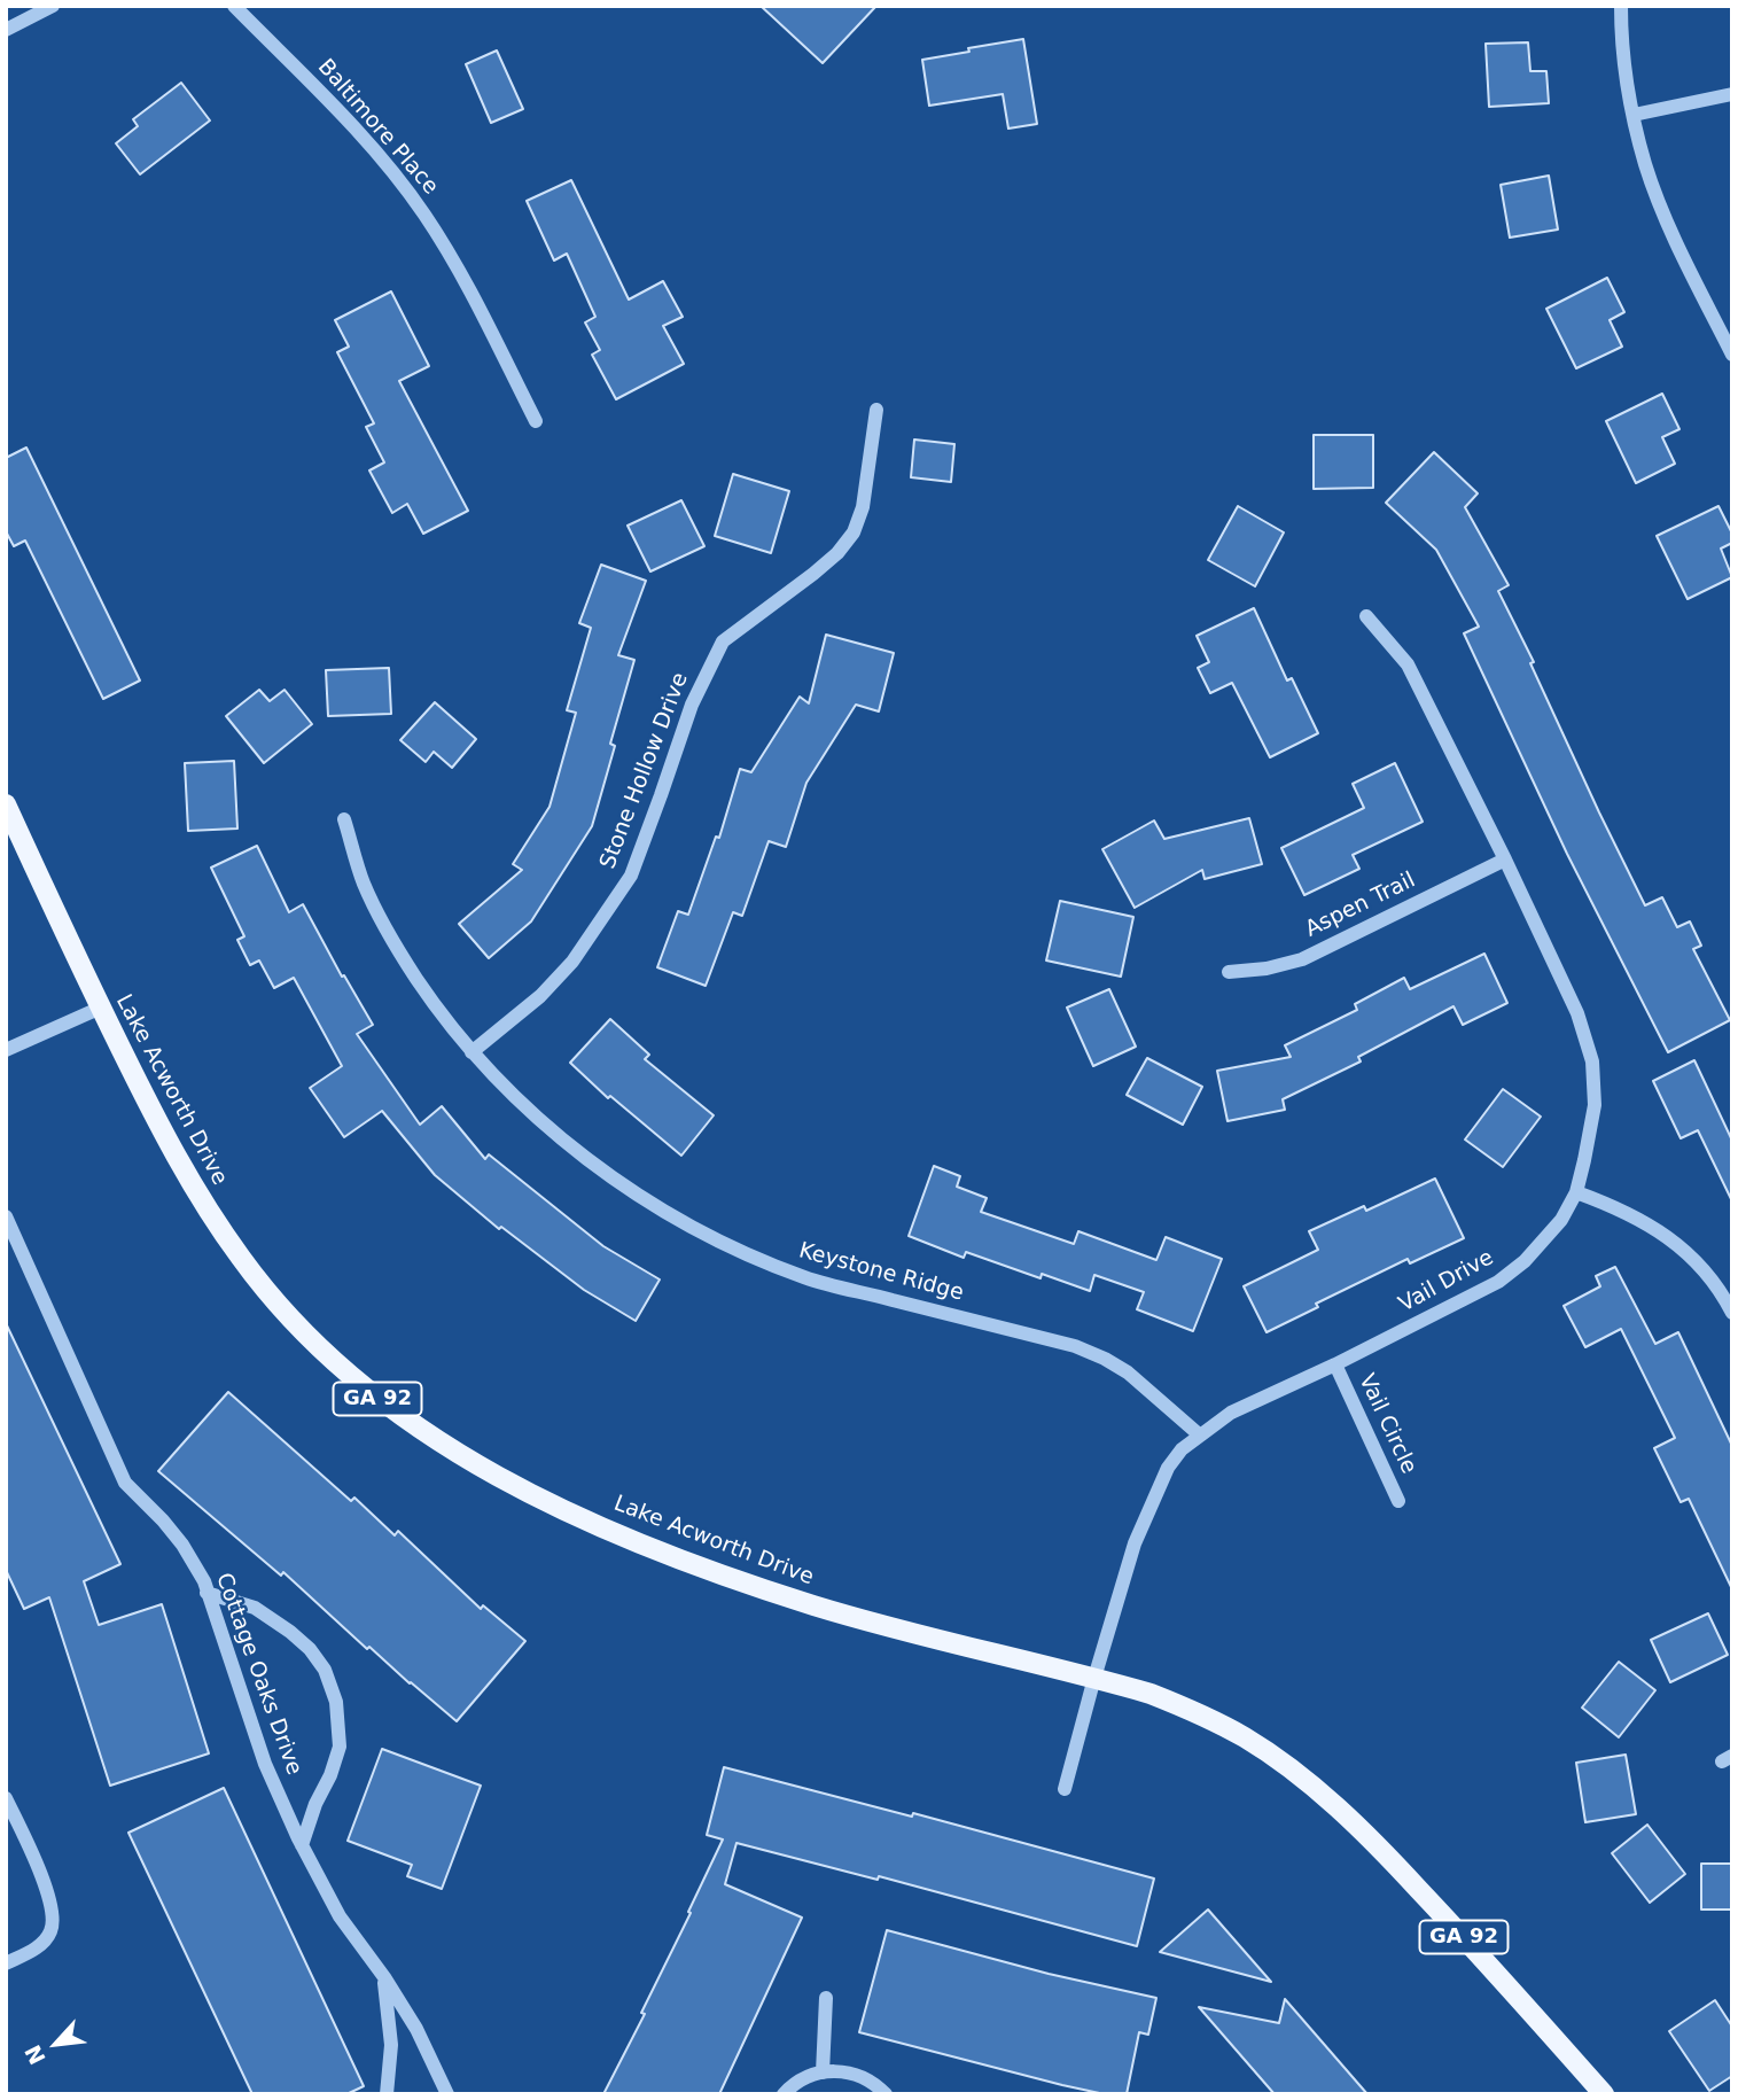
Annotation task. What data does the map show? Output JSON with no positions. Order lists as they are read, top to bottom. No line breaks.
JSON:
{"streets":{"main road":["Lake Acworth Drive","GA 92"],"street":["Baltimore Place","Stone Hollow Drive","Aspen Trail","Keystone Ridge","Vail Drive","Vail Circle","Cottage Oaks Drive"]},"crossings":[["Stone Hollow Drive","Keystone Ridge"],["Aspen Trail","Vail Drive"],["Lake Acworth Drive","Vail Drive"],["Keystone Ridge","Vail Drive"],["Vail Drive","Vail Circle"]],"north":"bottom left"}
